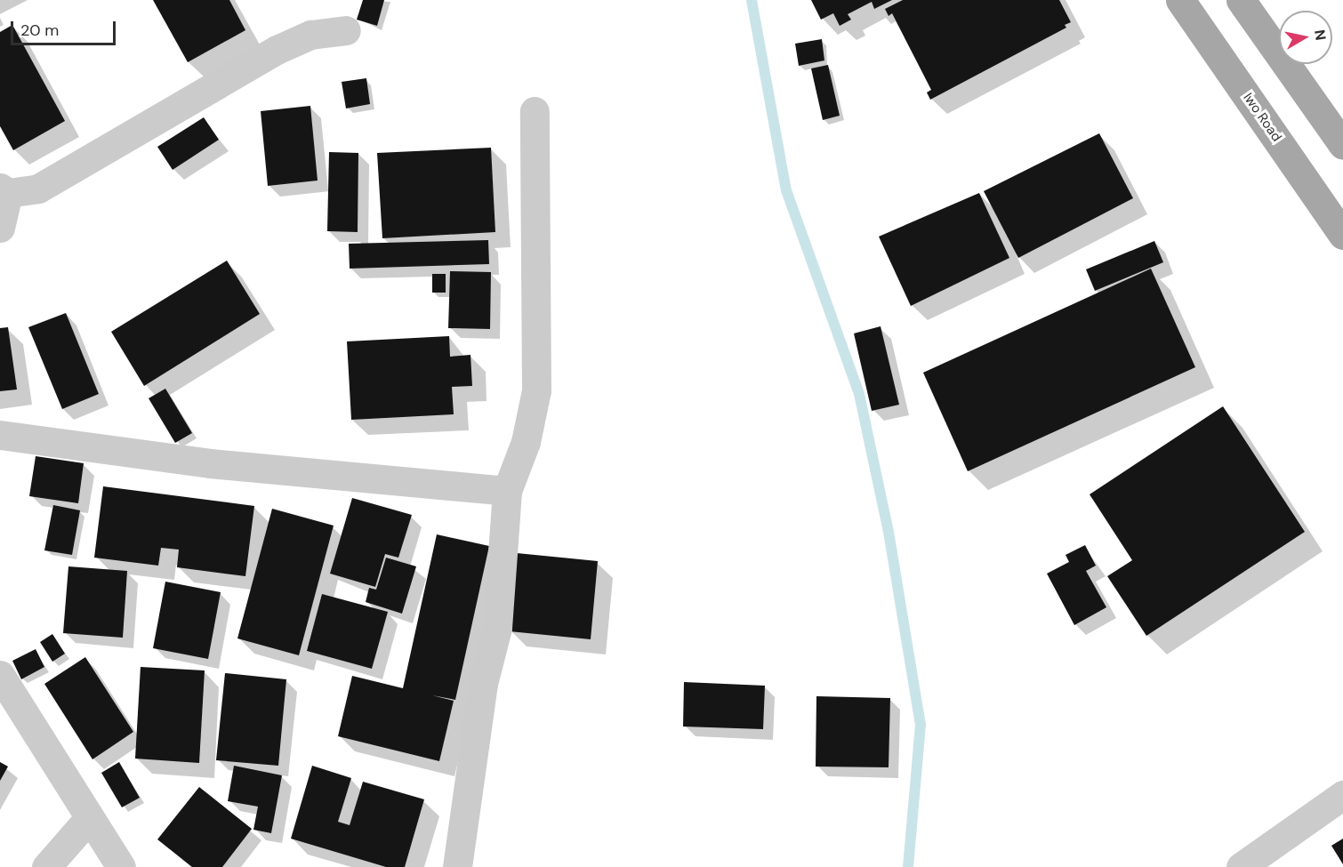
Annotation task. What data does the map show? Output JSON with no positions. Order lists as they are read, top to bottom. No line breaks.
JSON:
{"streets":{"main road":["Iwo Road"]},"scale_bar":"20 m","north":"right"}
